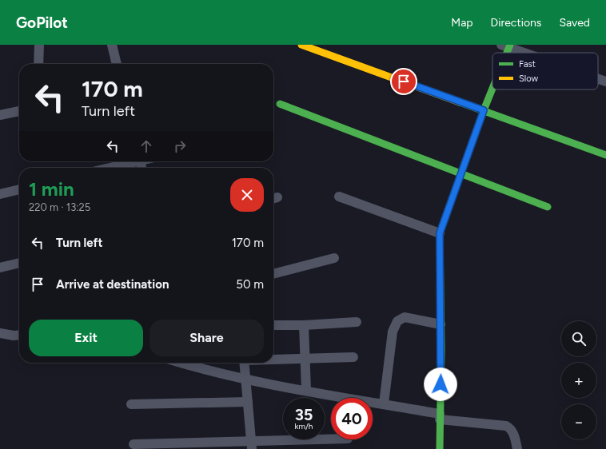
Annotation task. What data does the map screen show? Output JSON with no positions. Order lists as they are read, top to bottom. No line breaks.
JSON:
{"legend":["Fast","Slow"],"page":{"header":"GoPilot","nav":["Map","Directions","Saved"],"turn":["170 m","Turn left"],"heading":["1 min","220 m · 13:25"],"list":[{"name":"Turn left","value":"170 m"},{"name":"Arrive at destination","value":"50 m"}],"buttons":["Exit","Share"],"map_buttons":["+","−"],"speed":"35 km/h","limit":"40"}}
